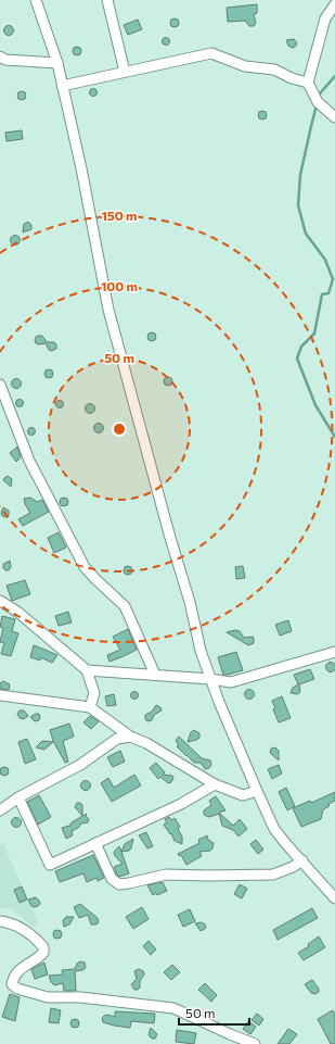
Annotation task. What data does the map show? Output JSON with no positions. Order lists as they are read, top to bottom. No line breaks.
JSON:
{"scale_bar":"50 m","rings":["150 m","100 m","50 m"]}
